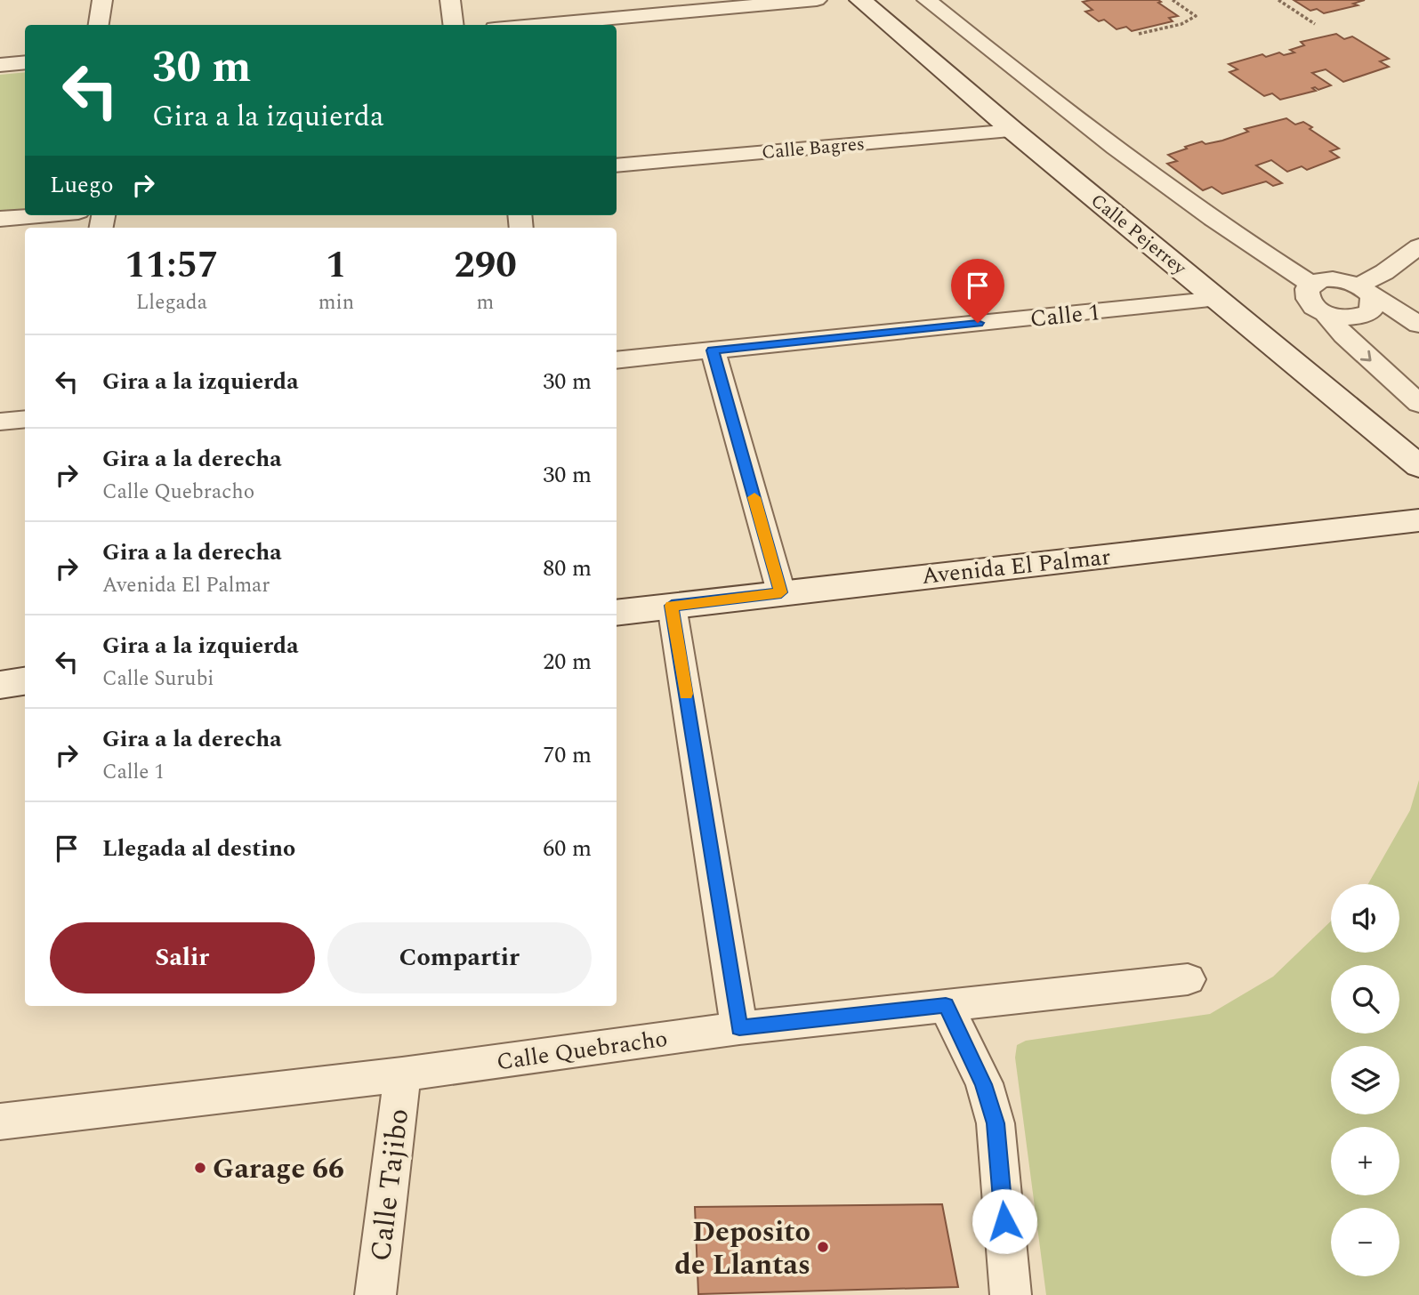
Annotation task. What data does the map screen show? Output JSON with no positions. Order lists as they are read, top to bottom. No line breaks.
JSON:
{"streets":{"street":["Calle Bagres","Calle Pejerrey","Calle 1","Avenida El Palmar","Calle Quebracho","Calle Tajibo"]},"crossings":[["Calle Bagres","Calle Pejerrey"],["Calle Pejerrey","Calle 1"],["Calle Quebracho","Calle Tajibo"]],"places":["Garage 66","Deposito de Llantas"],"page":{"turn":["30 m","Gira a la izquierda"],"then":"Luego","eta":["11:57","Llegada","1","min","290","m"],"list":[{"name":"Gira a la izquierda","value":"30 m"},{"name":"Gira a la derecha","note":"Calle Quebracho","value":"30 m"},{"name":"Gira a la derecha","note":"Avenida El Palmar","value":"80 m"},{"name":"Gira a la izquierda","note":"Calle Surubi","value":"20 m"},{"name":"Gira a la derecha","note":"Calle 1","value":"70 m"},{"name":"Llegada al destino","value":"60 m"}],"map_buttons":["+","−"],"buttons":["Salir","Compartir"]}}
